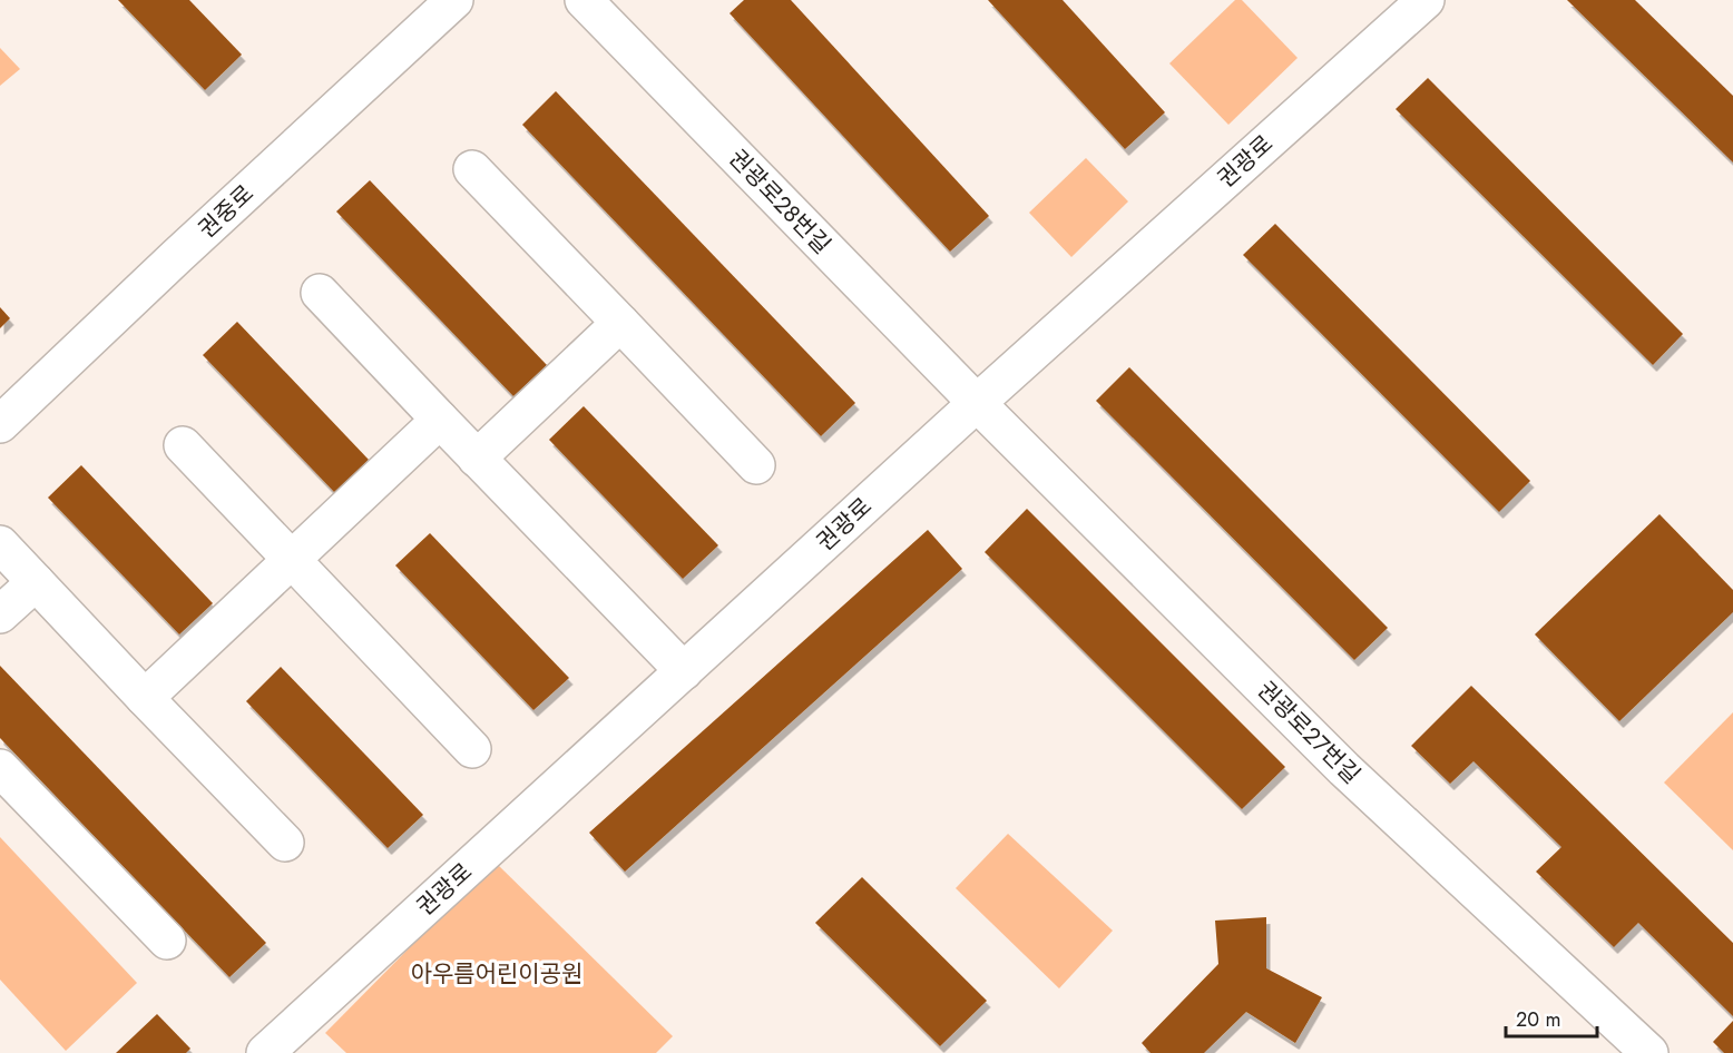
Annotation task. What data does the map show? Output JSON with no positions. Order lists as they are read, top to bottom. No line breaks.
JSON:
{"streets":{"street":["권광로","권광로28번길","권중로","권광로27번길"]},"crossings":[["권광로","권광로28번길"],["권광로","권광로27번길"],["권광로28번길","권광로27번길"]],"parks":["아우름어린이공원"],"scale_bar":"20 m"}
